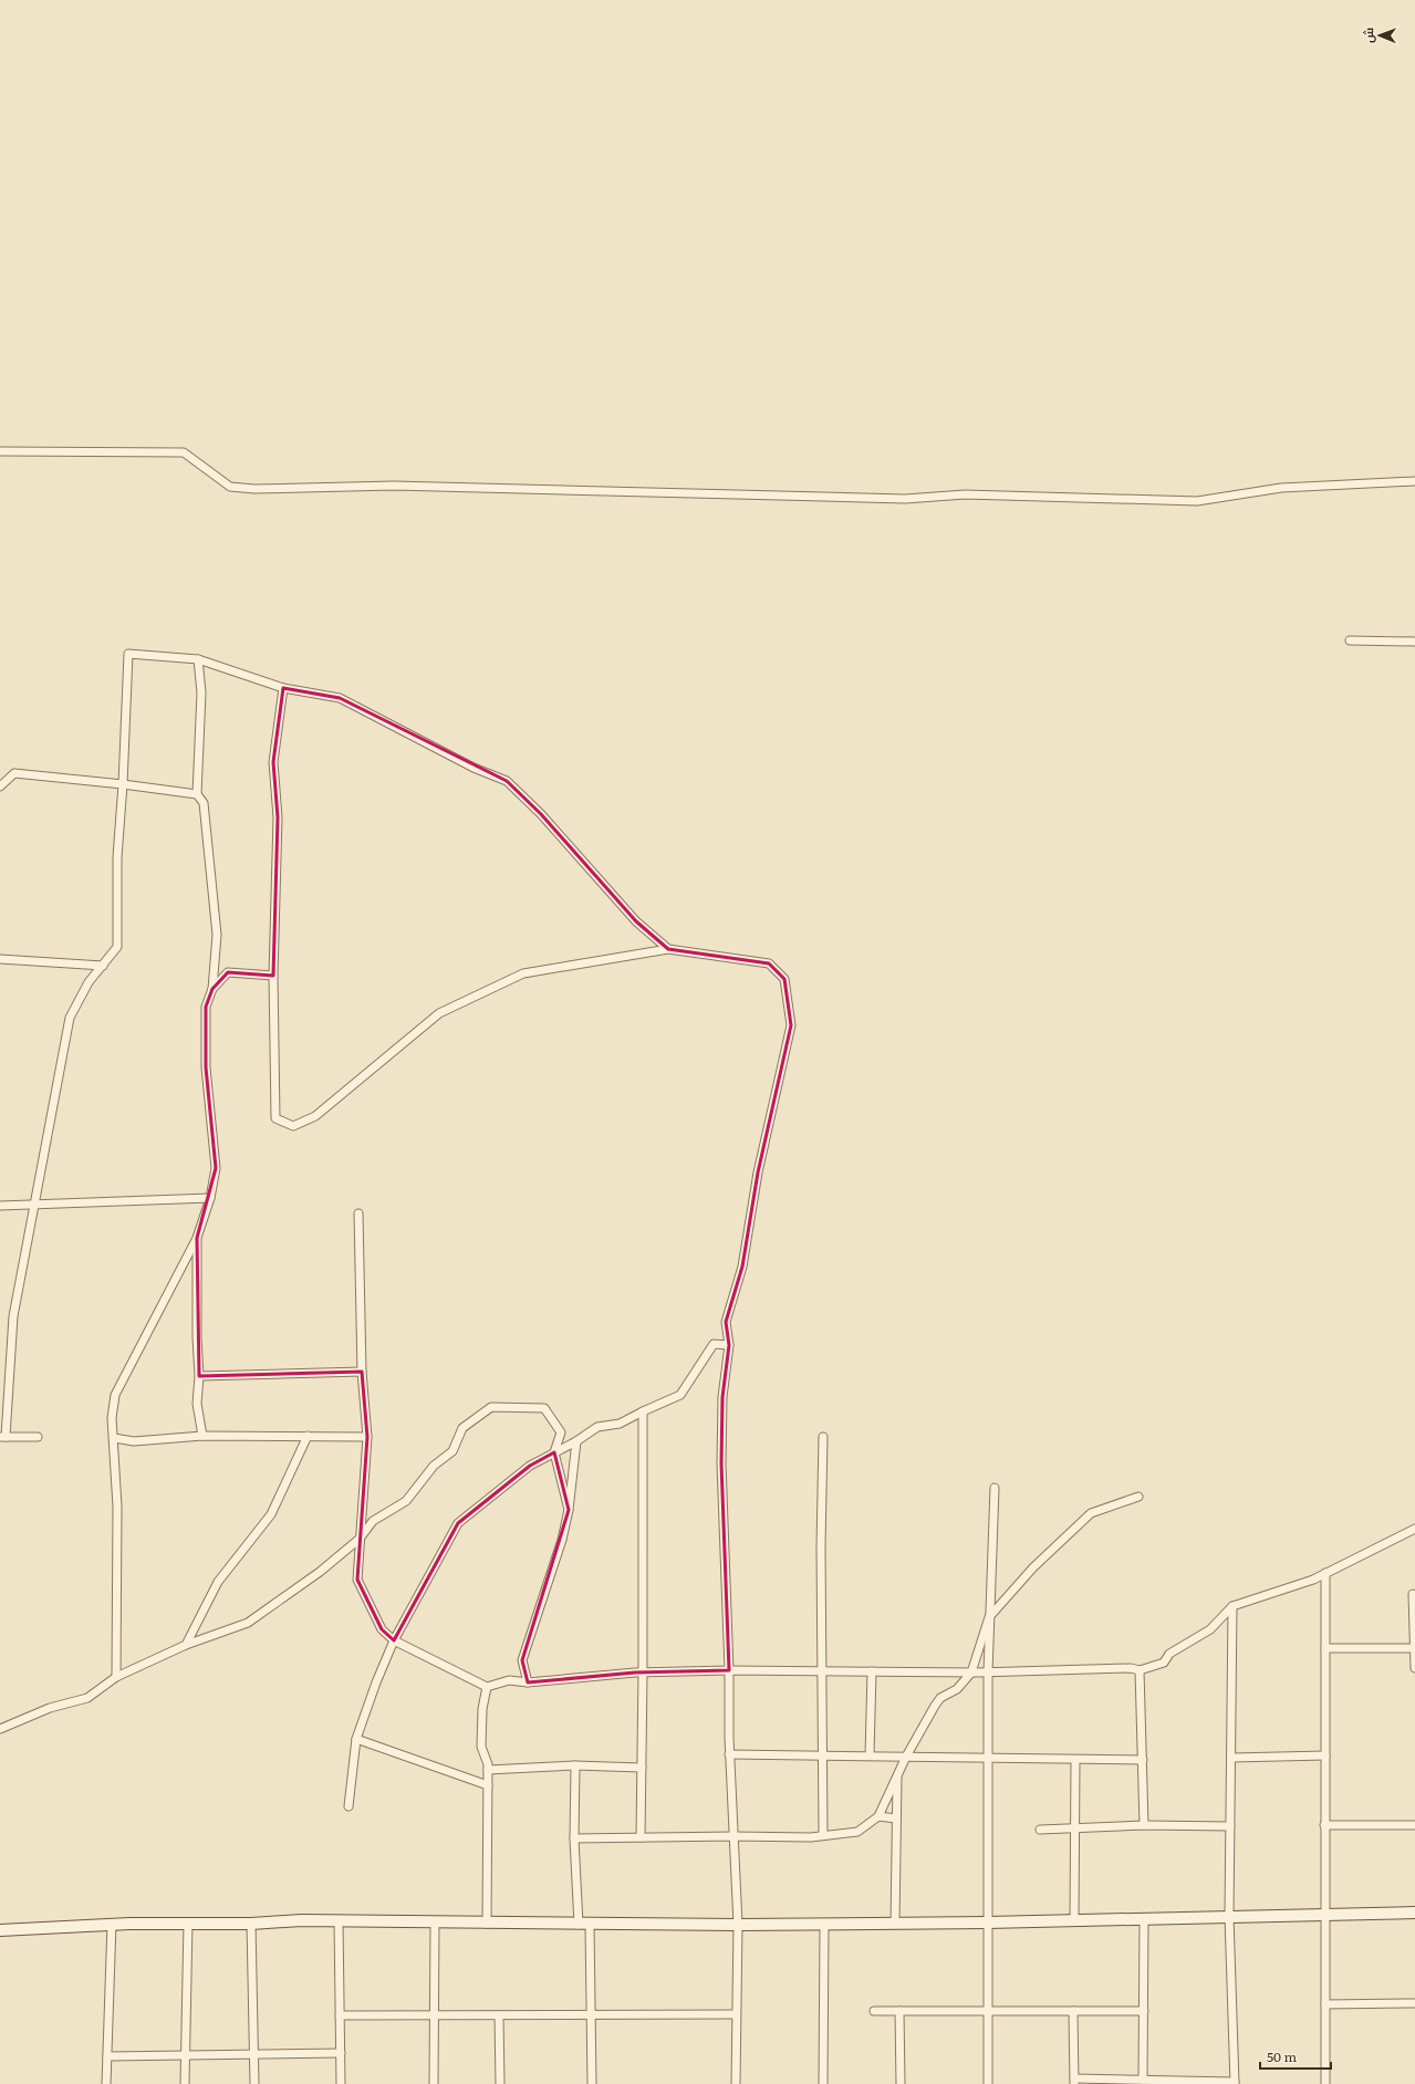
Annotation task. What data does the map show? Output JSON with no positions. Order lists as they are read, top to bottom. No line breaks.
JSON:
{"scale_bar":"50 m","north":"left"}
